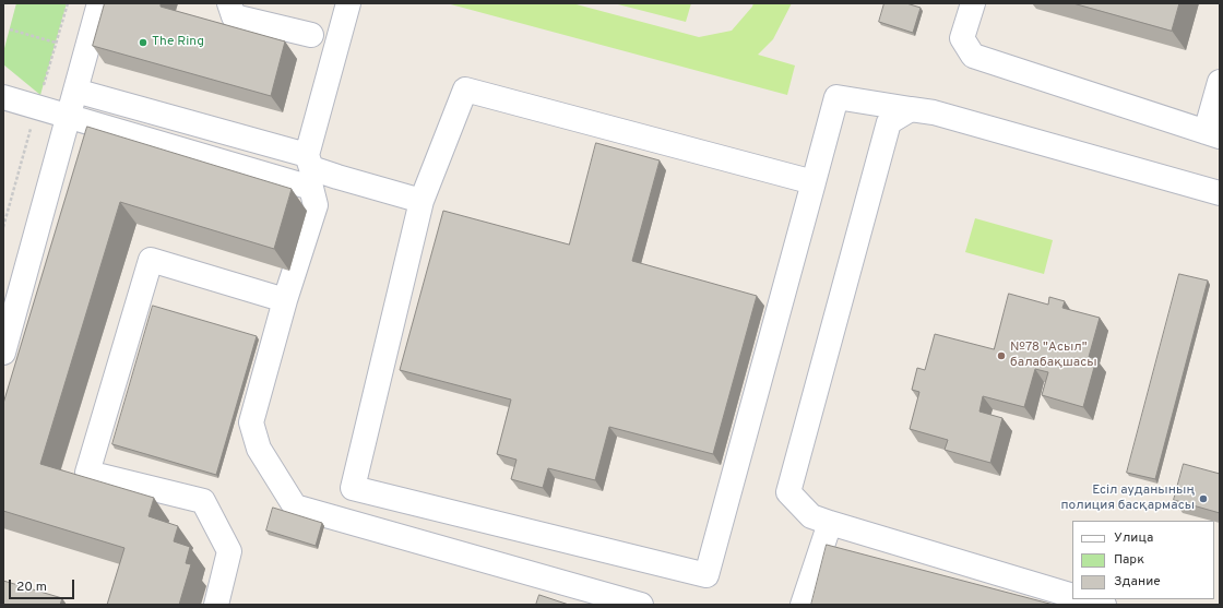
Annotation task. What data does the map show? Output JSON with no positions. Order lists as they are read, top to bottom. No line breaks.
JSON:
{"places":["The Ring","№78 \"Асыл\" балабақшасы","Есіл ауданының полиция басқармасы"],"legend":["Улица","Парк","Здание"],"scale_bar":"20 m"}
